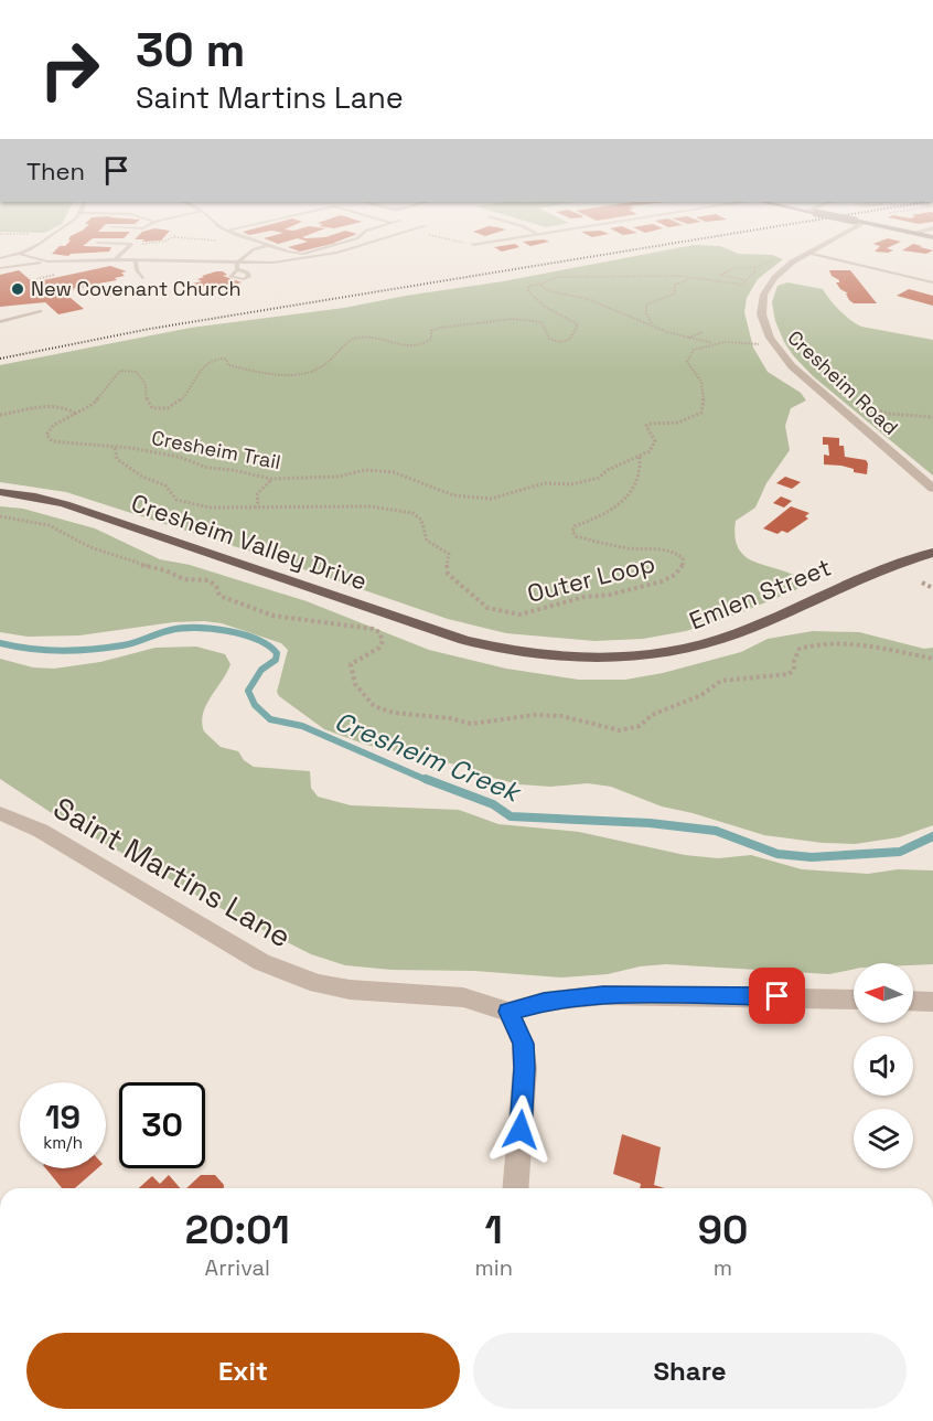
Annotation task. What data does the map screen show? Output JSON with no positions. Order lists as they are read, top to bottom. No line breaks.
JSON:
{"streets":{"main road":["Cresheim Valley Drive","Emlen Street"],"street":["Cresheim Road","Saint Martins Lane"],"path":["Cresheim Trail","Outer Loop"]},"crossings":[["Cresheim Trail","Outer Loop"],["Cresheim Valley Drive","Emlen Street"]],"water":["Cresheim Creek"],"places":["New Covenant Church"],"north":"left","page":{"turn":["30 m","Saint Martins Lane"],"then":"Then","speed":"19 km/h","limit":"30","eta":["20:01","Arrival","1","min","90","m"],"buttons":["Exit","Share"]}}
